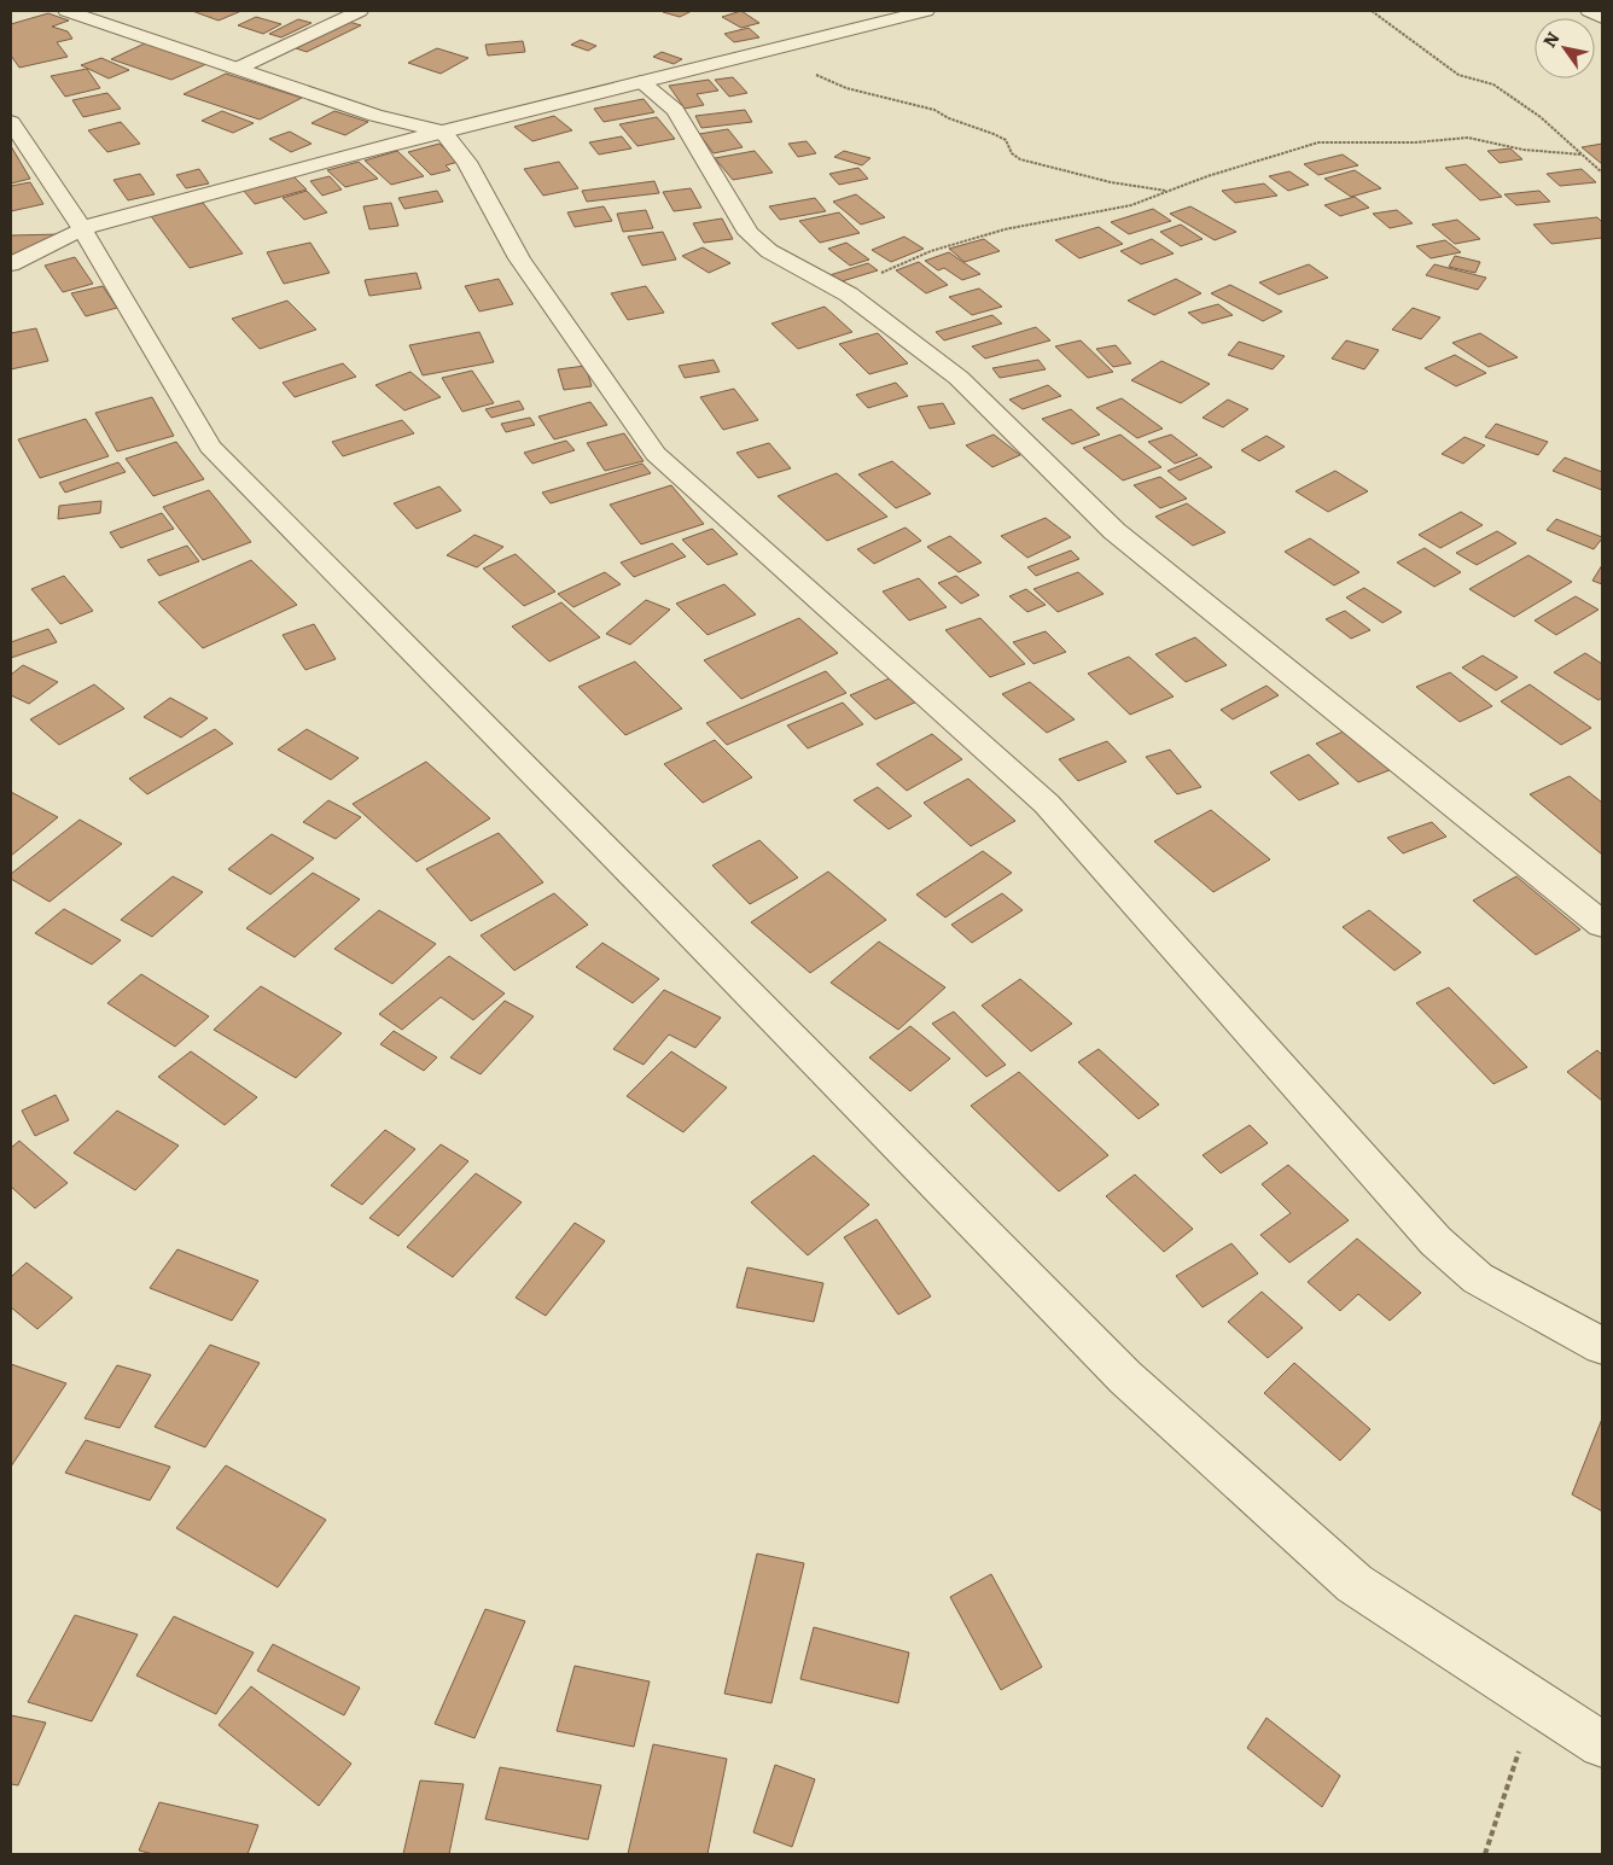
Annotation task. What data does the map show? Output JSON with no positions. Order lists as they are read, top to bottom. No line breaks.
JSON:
{"north":"top left"}
